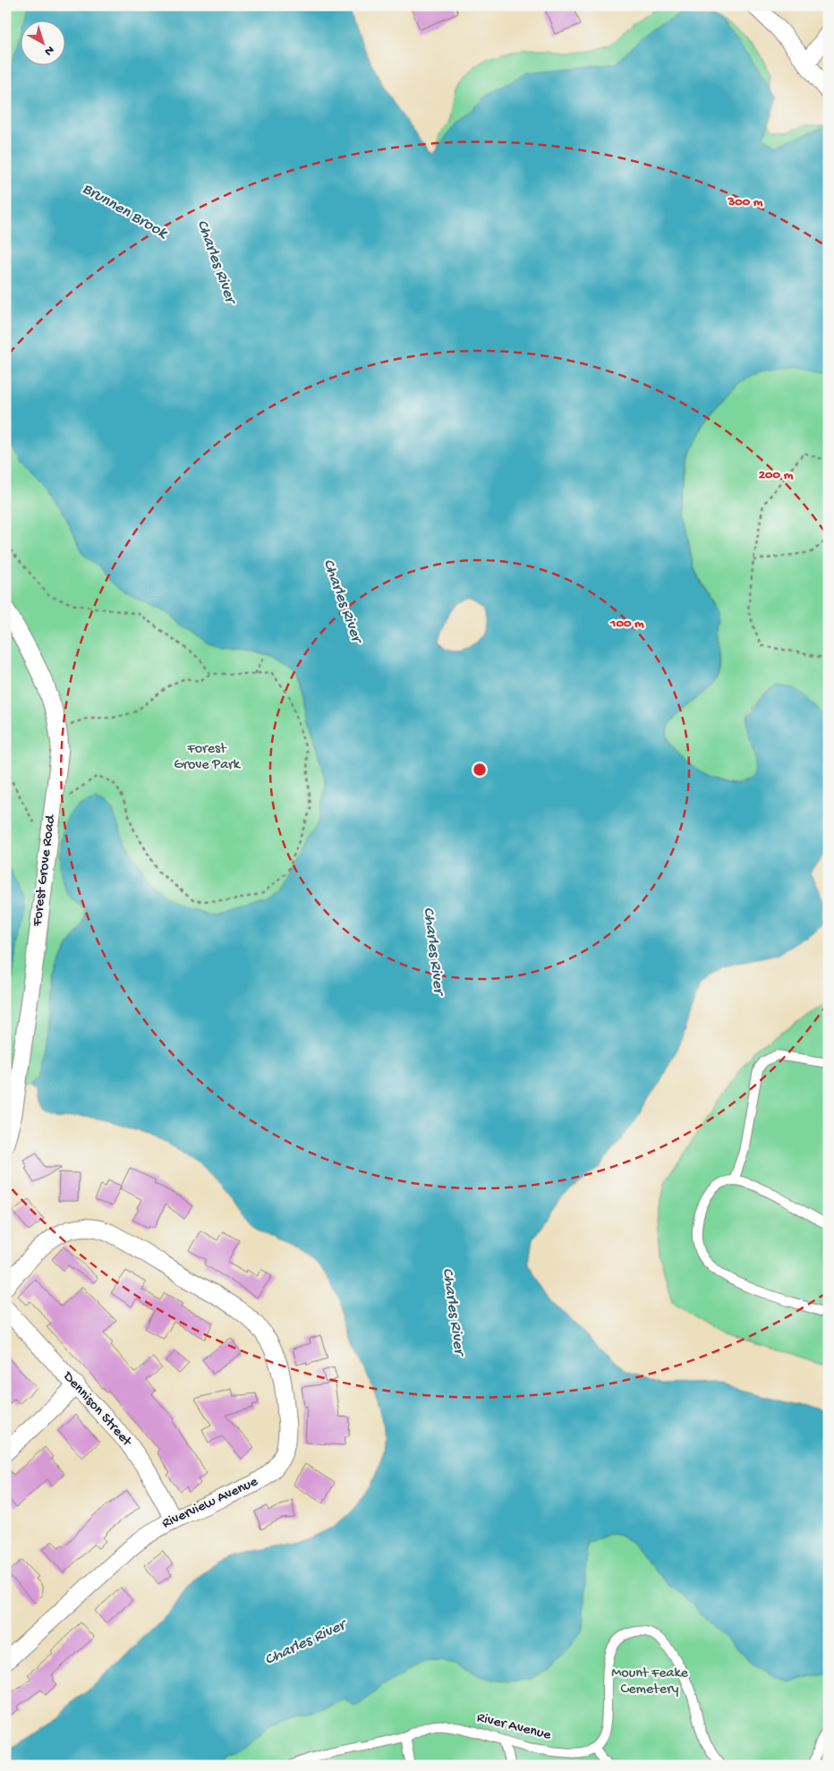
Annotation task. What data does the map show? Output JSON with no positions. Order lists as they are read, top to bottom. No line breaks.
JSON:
{"streets":{"street":["Forest Grove Road","Dennison Street","Riverview Avenue"],"lane":["River Avenue"]},"crossings":[["Dennison Street","Riverview Avenue"]],"water":["Brunnen Brook","Charles River"],"parks":["Forest Grove Park","Mount Feake Cemetery"],"north":"bottom right","rings":["300 m","200 m","100 m"]}
